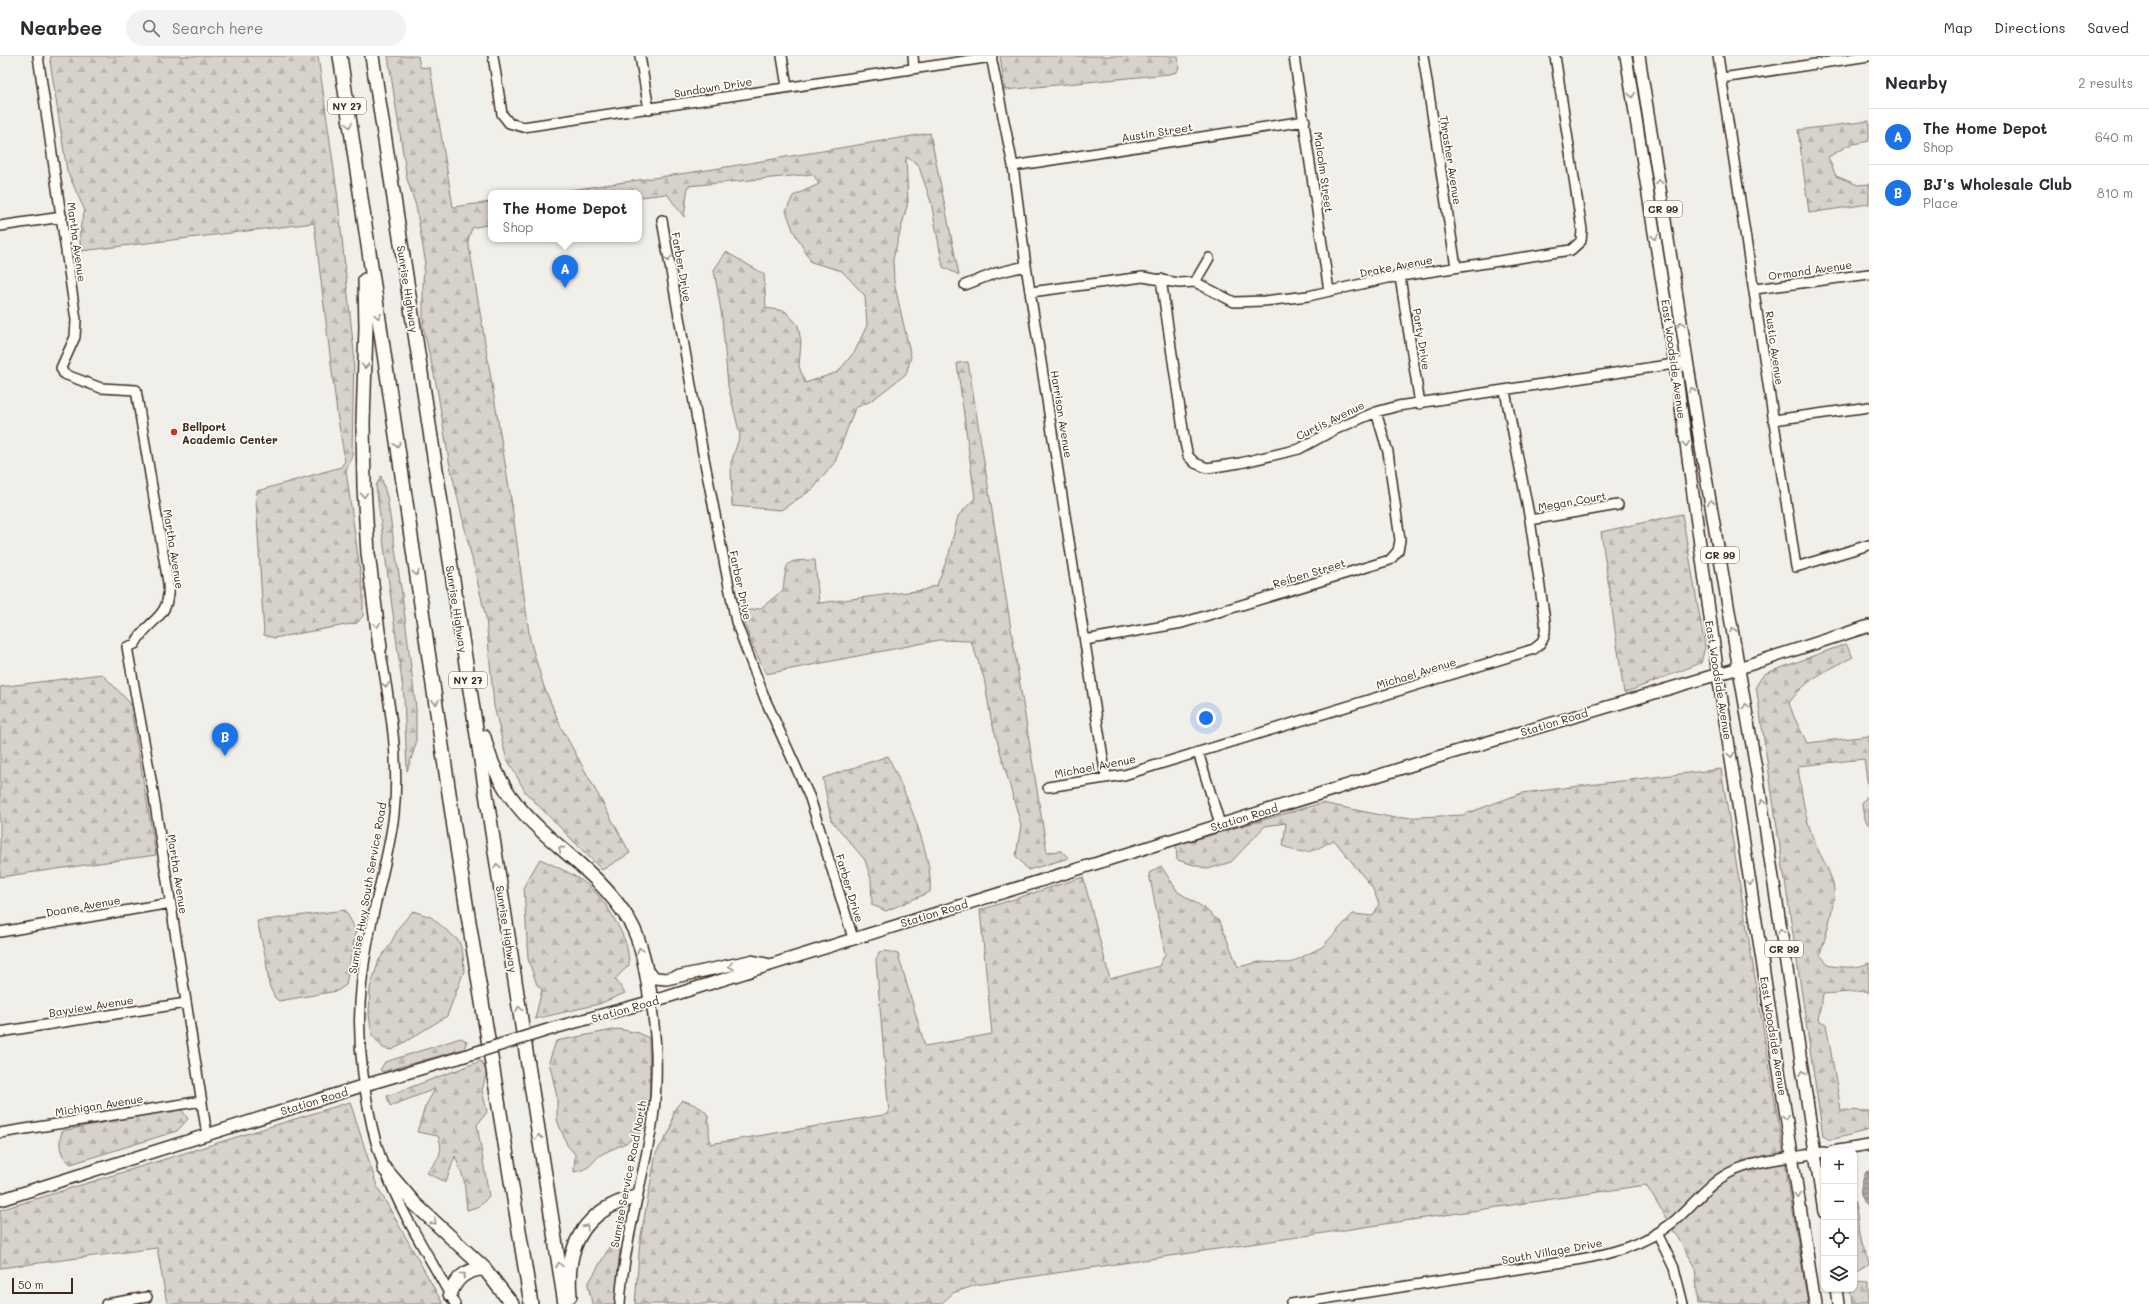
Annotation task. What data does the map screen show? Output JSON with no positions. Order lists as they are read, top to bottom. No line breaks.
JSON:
{"streets":{"highway":["NY 27","Sunrise Highway"],"main road":["CR 99","East Woodside Avenue","Station Road"],"street":["Sundown Drive","Austin Street","Thrasher Avenue","Malcolm Street","Martha Avenue","Drake Avenue","Farber Drive","Ormand Avenue","Party Drive","Rustic Avenue","Harrison Avenue","Curtis Avenue","Megan Court","Reiben Street","Michael Avenue","Sunrise Hwy South Service Road","Doane Avenue","Bayview Avenue","Michigan Avenue","Sunrise Service Road North","South Village Drive"]},"crossings":[["Sundown Drive","Harrison Avenue"],["Austin Street","Malcolm Street"],["Austin Street","Harrison Avenue"],["Thrasher Avenue","Drake Avenue"],["Malcolm Street","Drake Avenue"],["Martha Avenue","Station Road"],["Martha Avenue","Doane Avenue"],["Martha Avenue","Bayview Avenue"],["Martha Avenue","Michigan Avenue"],["Drake Avenue","Party Drive"],["Drake Avenue","Harrison Avenue"],["Drake Avenue","Curtis Avenue"],["Farber Drive","Station Road"],["Ormand Avenue","Rustic Avenue"],["Party Drive","Curtis Avenue"],["East Woodside Avenue","Curtis Avenue"],["East Woodside Avenue","Station Road"],["East Woodside Avenue","South Village Drive"],["Harrison Avenue","Reiben Street"],["Harrison Avenue","Michael Avenue"],["Curtis Avenue","Reiben Street"],["Curtis Avenue","Michael Avenue"],["Megan Court","Michael Avenue"],["Station Road","Sunrise Hwy South Service Road"],["Station Road","Sunrise Service Road North"]],"one_way":["Farber Drive","Sunrise Hwy South Service Road"],"places":["Bellport Academic Center"],"scale_bar":"50 m","page":{"header":"Nearbee","search":"Search here","nav":["Map","Directions","Saved"],"heading":["Nearby","2 results"],"list":[{"mark":"A","name":"The Home Depot","note":"Shop","value":"640 m"},{"mark":"B","name":"BJ's Wholesale Club","note":"Place","value":"810 m"}],"popup":["The Home Depot","Shop"],"pins":["A","B"],"map_buttons":["+","−"],"scale":"50 m"}}
